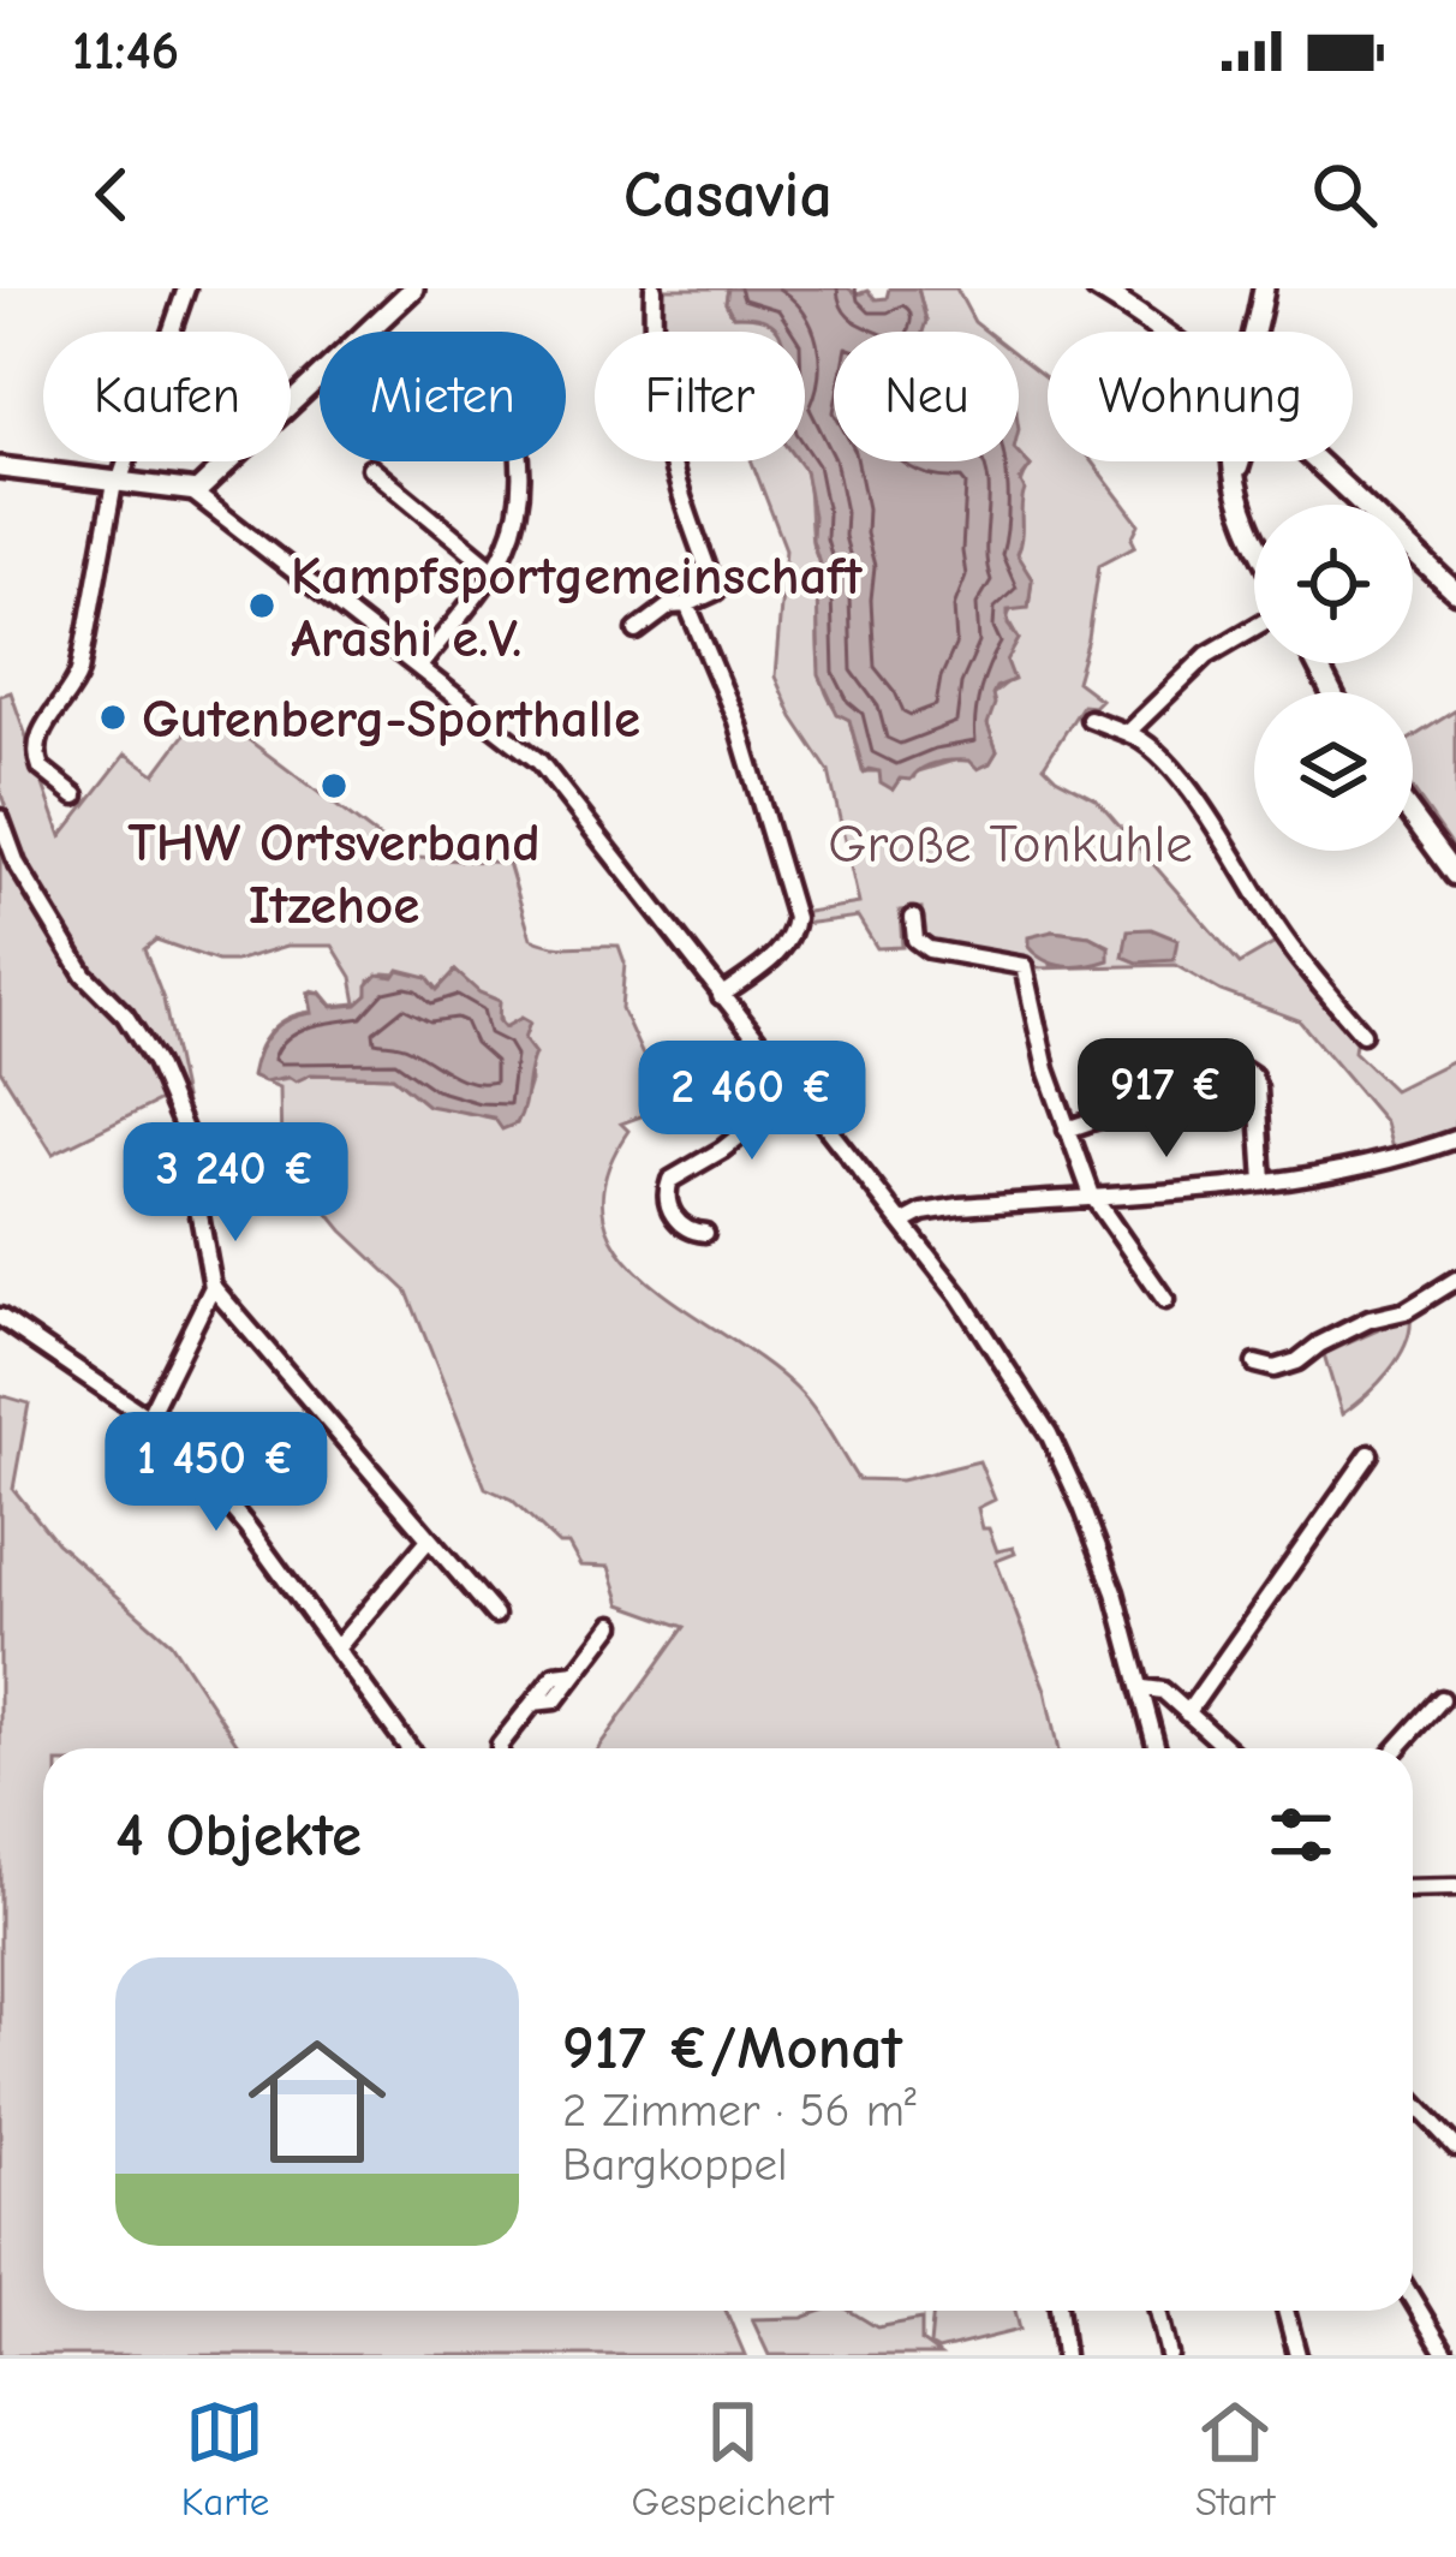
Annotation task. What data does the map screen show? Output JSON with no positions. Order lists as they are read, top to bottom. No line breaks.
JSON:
{"parks":["Große Tonkuhle"],"places":["Kampfsportgemeinschaft Arashi e.V.","Gutenberg-Sporthalle","THW Ortsverband Itzehoe"],"page":{"status":"11:46","header":"Casavia","chip":["Kaufen","Mieten","Filter","Neu","Wohnung"],"price":["917 €","2 460 €","3 240 €","1 450 €"],"heading":"4 Objekte","list":[{"name":"917 €/Monat","note":"2 Zimmer · 56 m² · Bargkoppel"}],"tabs":["Karte","Gespeichert","Start"]}}
